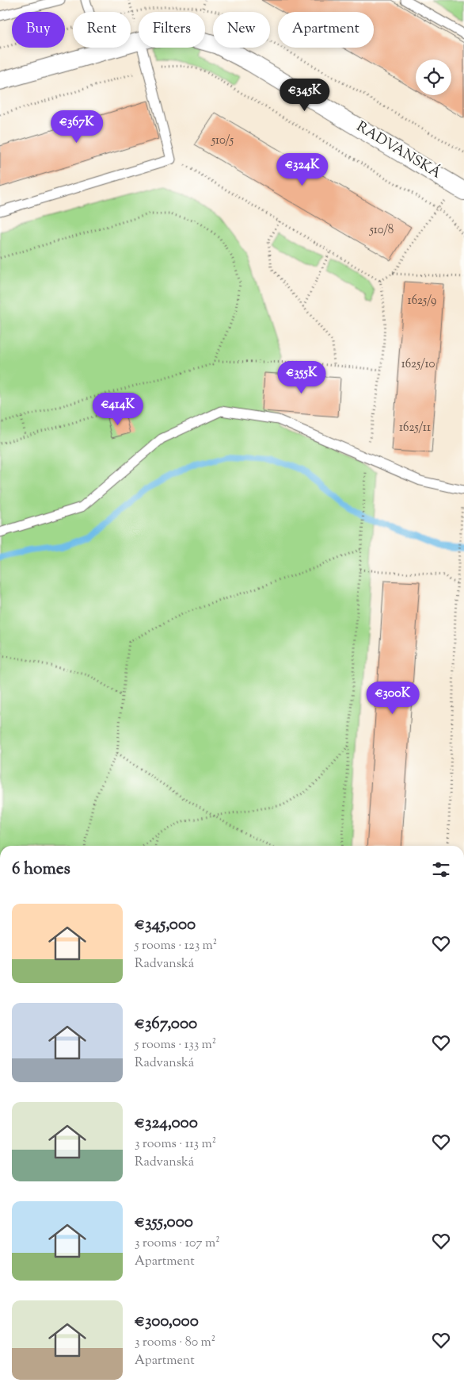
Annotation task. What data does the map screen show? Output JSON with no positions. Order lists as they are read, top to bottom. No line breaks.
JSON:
{"streets":{"street":["RADVANSKÁ"]},"house_numbers":["510/5","510/8","1625/9","1625/10","1625/11"],"page":{"chip":["Buy","Rent","Filters","New","Apartment"],"price":["€345K","€367K","€324K","€355K","€414K","€300K"],"heading":"6 homes","list":[{"name":"€345,000","note":"5 rooms · 123 m² · Radvanská"},{"name":"€367,000","note":"5 rooms · 133 m² · Radvanská"},{"name":"€324,000","note":"3 rooms · 113 m² · Radvanská"},{"name":"€355,000","note":"3 rooms · 107 m² · Apartment"},{"name":"€300,000","note":"3 rooms · 80 m² · Apartment"}]}}
